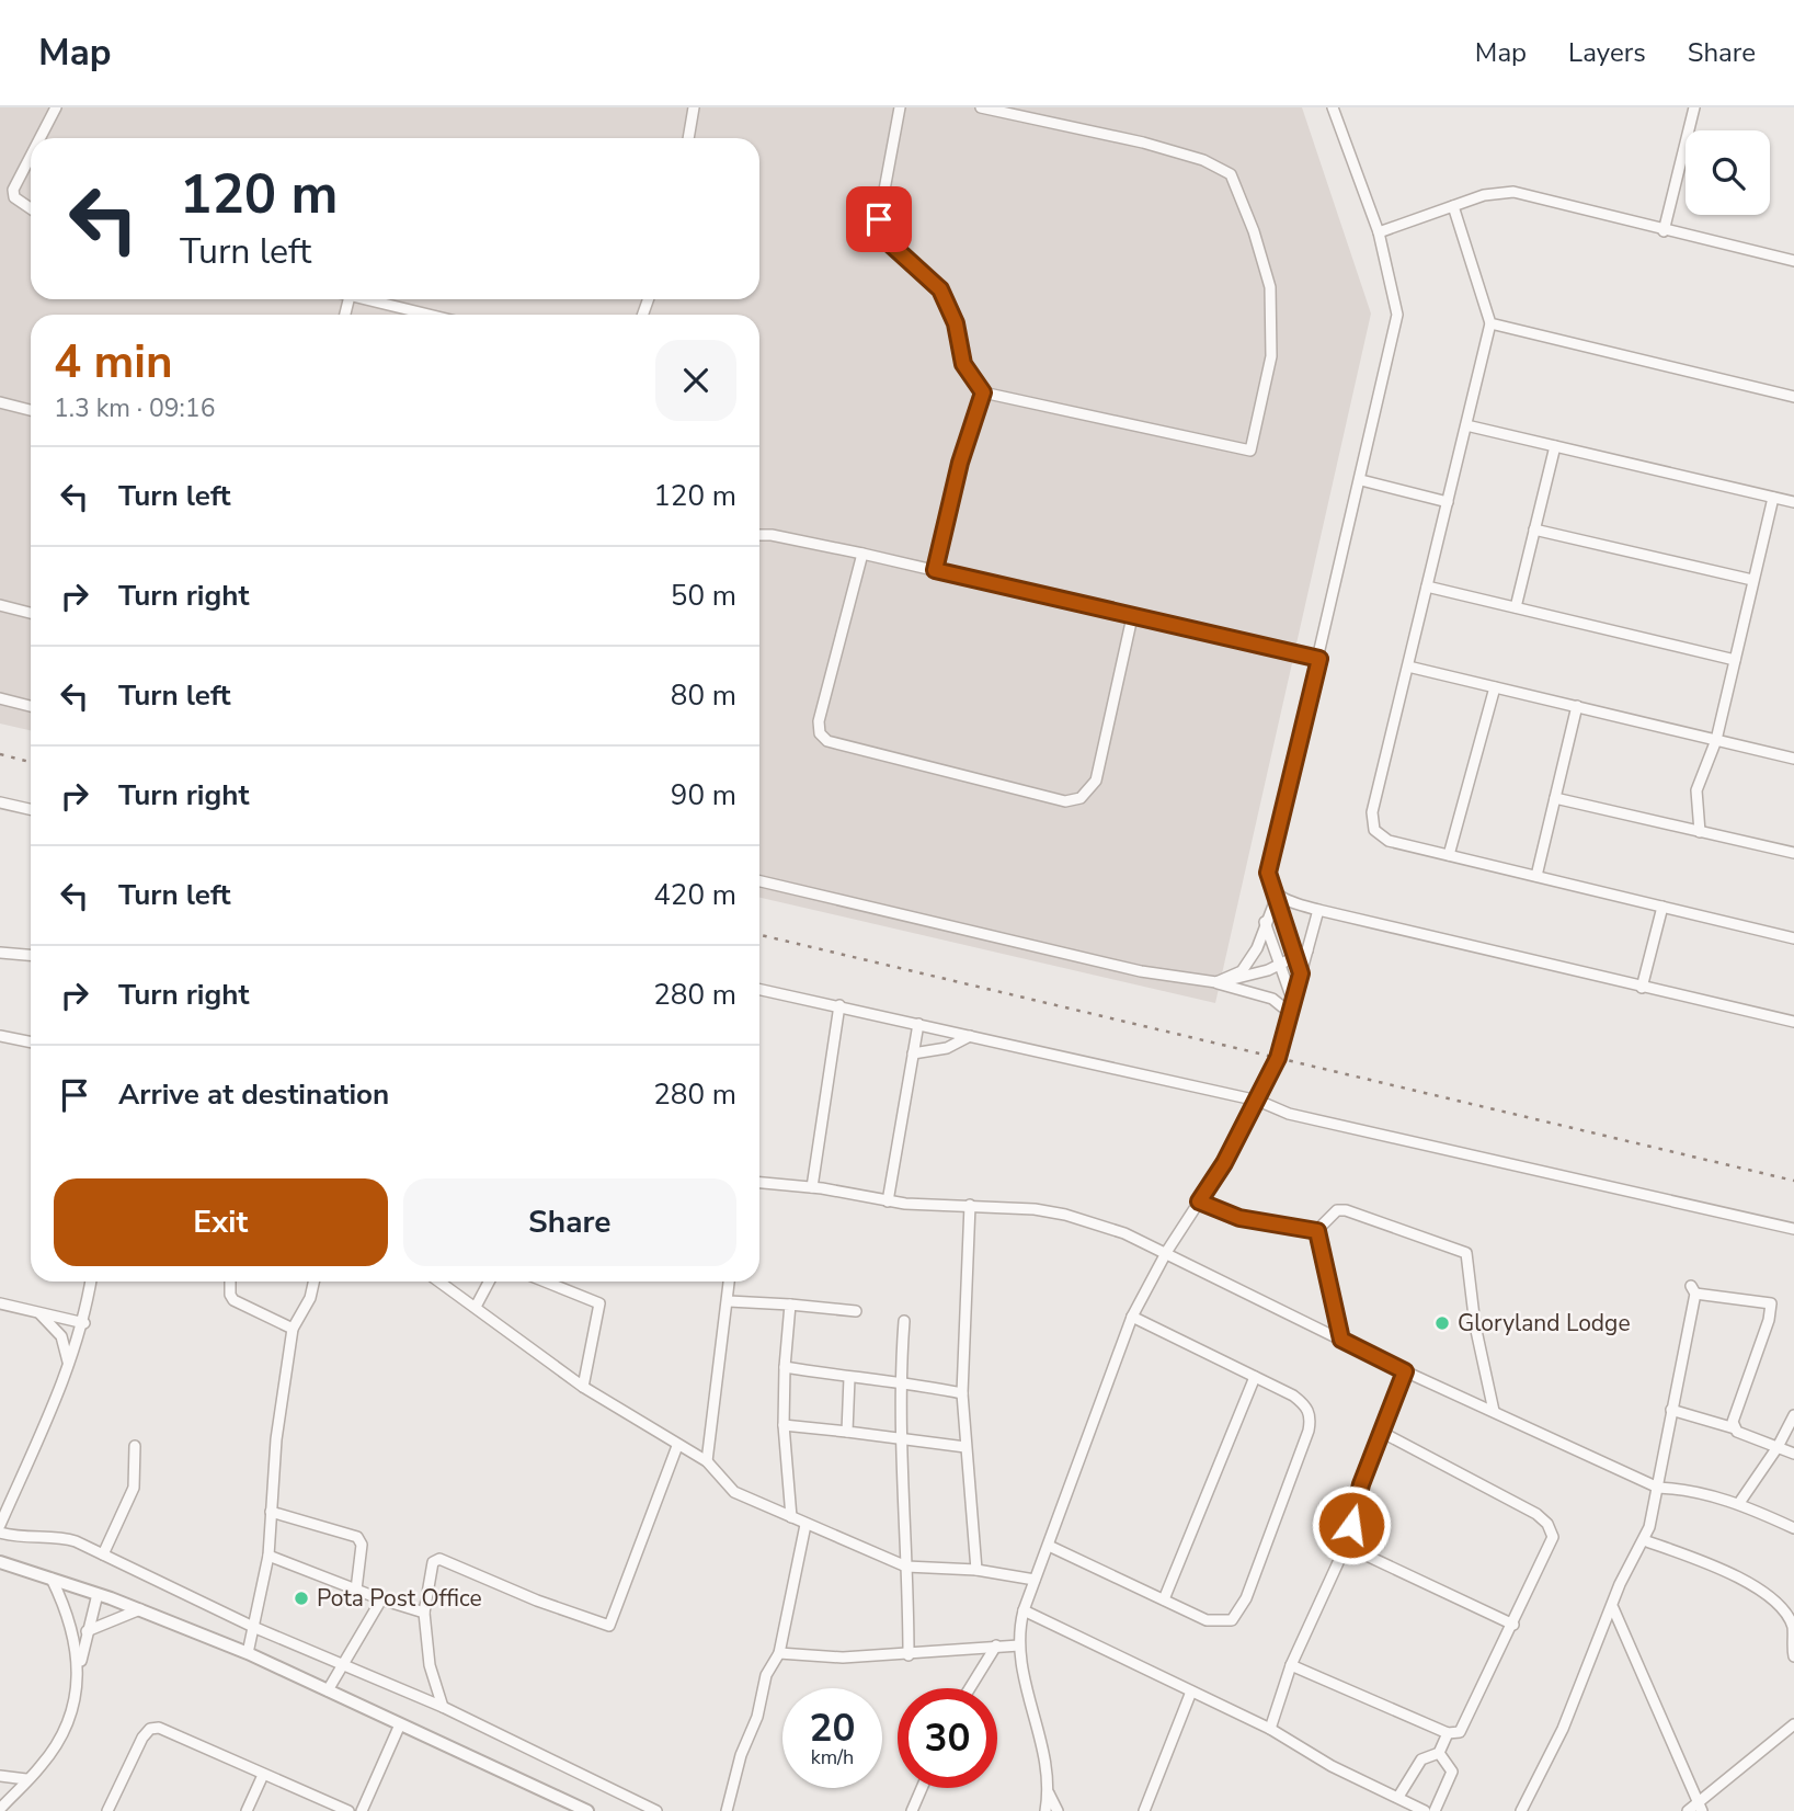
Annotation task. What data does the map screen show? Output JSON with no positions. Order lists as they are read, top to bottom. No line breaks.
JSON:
{"places":["Gloryland Lodge","Pota Post Office"],"page":{"header":"Map","nav":["Map","Layers","Share"],"turn":["120 m","Turn left"],"heading":["4 min","1.3 km · 09:16"],"list":[{"name":"Turn left","value":"120 m"},{"name":"Turn right","value":"50 m"},{"name":"Turn left","value":"80 m"},{"name":"Turn right","value":"90 m"},{"name":"Turn left","value":"420 m"},{"name":"Turn right","value":"280 m"},{"name":"Arrive at destination","value":"280 m"}],"buttons":["Exit","Share"],"speed":"20 km/h","limit":"30"}}
